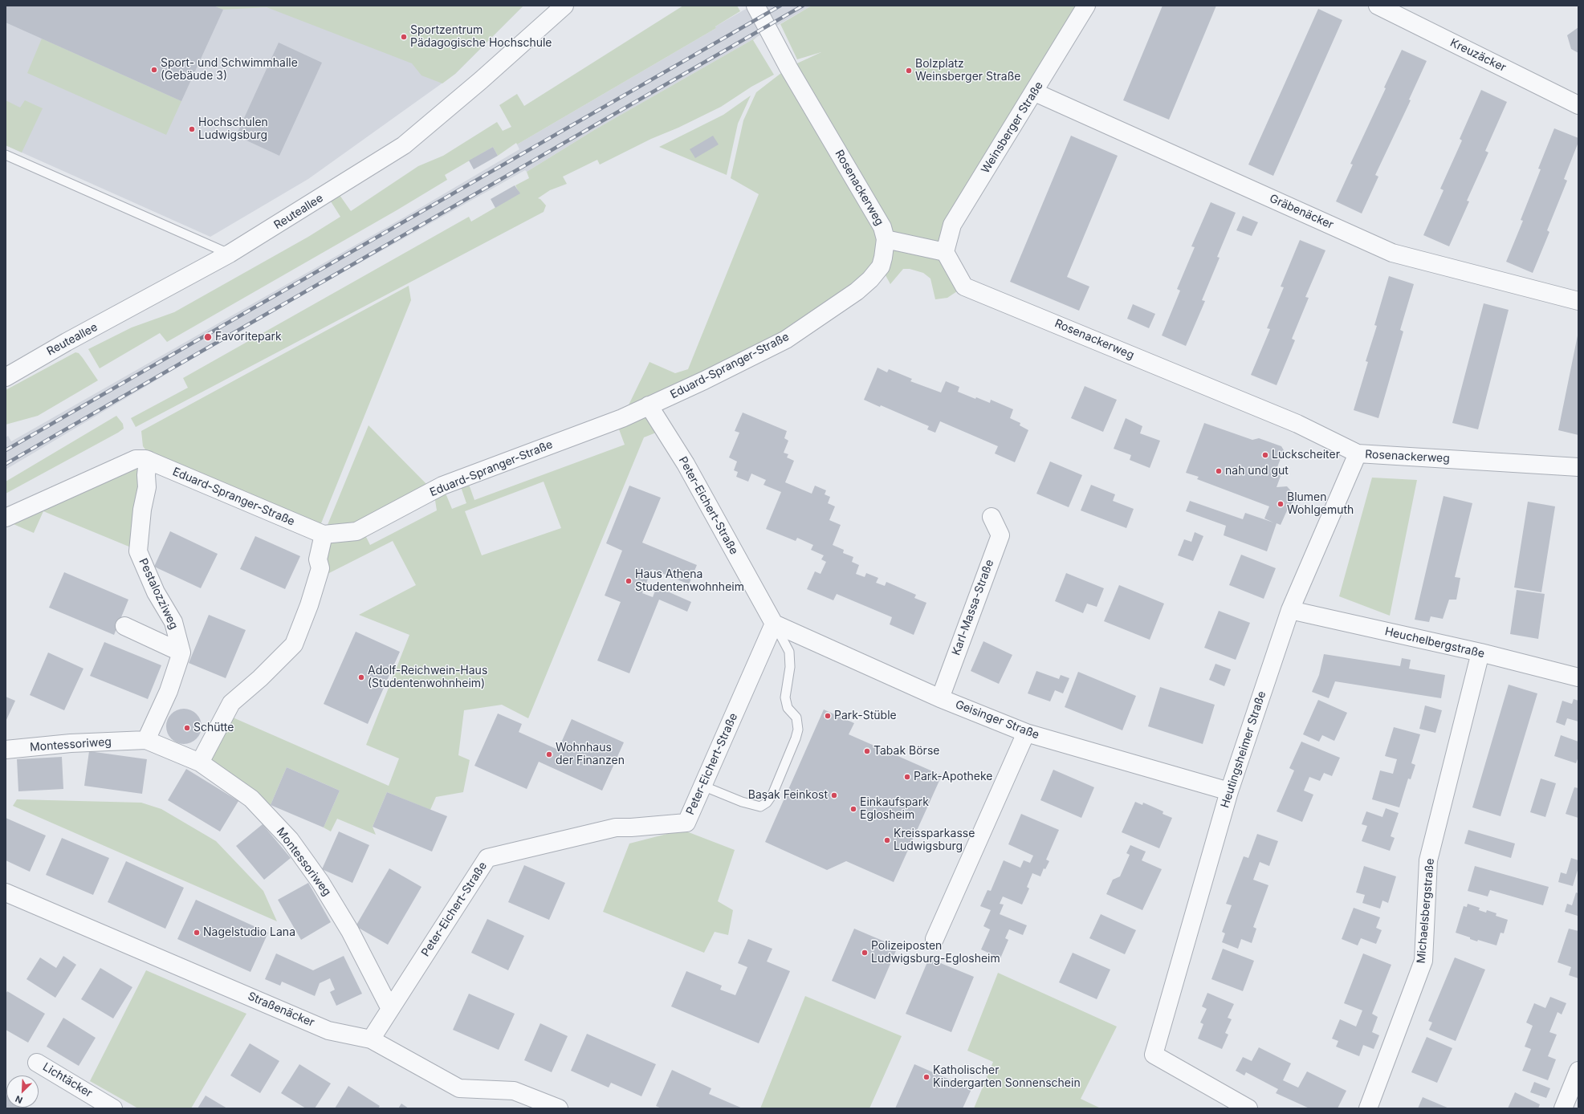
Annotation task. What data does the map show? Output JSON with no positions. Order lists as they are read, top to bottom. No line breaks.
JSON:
{"streets":{"street":["Kreuzäcker","Weinsberger Straße","Rosenackerweg","Reuteallee","Gräbenäcker","Eduard-Spranger-Straße","Peter-Eichert-Straße","Pestalozziweg","Karl-Massa-Straße","Heuchelbergstraße","Geisinger Straße","Montessoriweg","Heutingsheimer Straße","Michaelsbergstraße","Straßenäcker","Lichtäcker"]},"crossings":[["Weinsberger Straße","Rosenackerweg"],["Weinsberger Straße","Gräbenäcker"],["Rosenackerweg","Eduard-Spranger-Straße"],["Rosenackerweg","Heutingsheimer Straße"],["Eduard-Spranger-Straße","Peter-Eichert-Straße"],["Eduard-Spranger-Straße","Pestalozziweg"],["Peter-Eichert-Straße","Geisinger Straße"],["Peter-Eichert-Straße","Montessoriweg"],["Peter-Eichert-Straße","Straßenäcker"],["Karl-Massa-Straße","Geisinger Straße"],["Heuchelbergstraße","Heutingsheimer Straße"],["Heuchelbergstraße","Michaelsbergstraße"],["Geisinger Straße","Heutingsheimer Straße"]],"places":["Sportzentrum Pädagogische Hochschule","Sport- und Schwimmhalle (Gebäude 3)","Bolzplatz Weinsberger Straße","Hochschulen Ludwigsburg","Favoritepark","Luckscheiter","nah und gut","Blumen Wohlgemuth","Haus Athena Studentenwohnheim","Adolf-Reichwein-Haus (Studentenwohnheim)","Park-Stüble","Schütte","Tabak Börse","Wohnhaus der Finanzen","Park-Apotheke","Başak Feinkost","Einkaufspark Eglosheim","Kreissparkasse Ludwigsburg","Nagelstudio Lana","Polizeiposten Ludwigsburg-Eglosheim","Katholischer Kindergarten Sonnenschein"],"north":"bottom left"}
